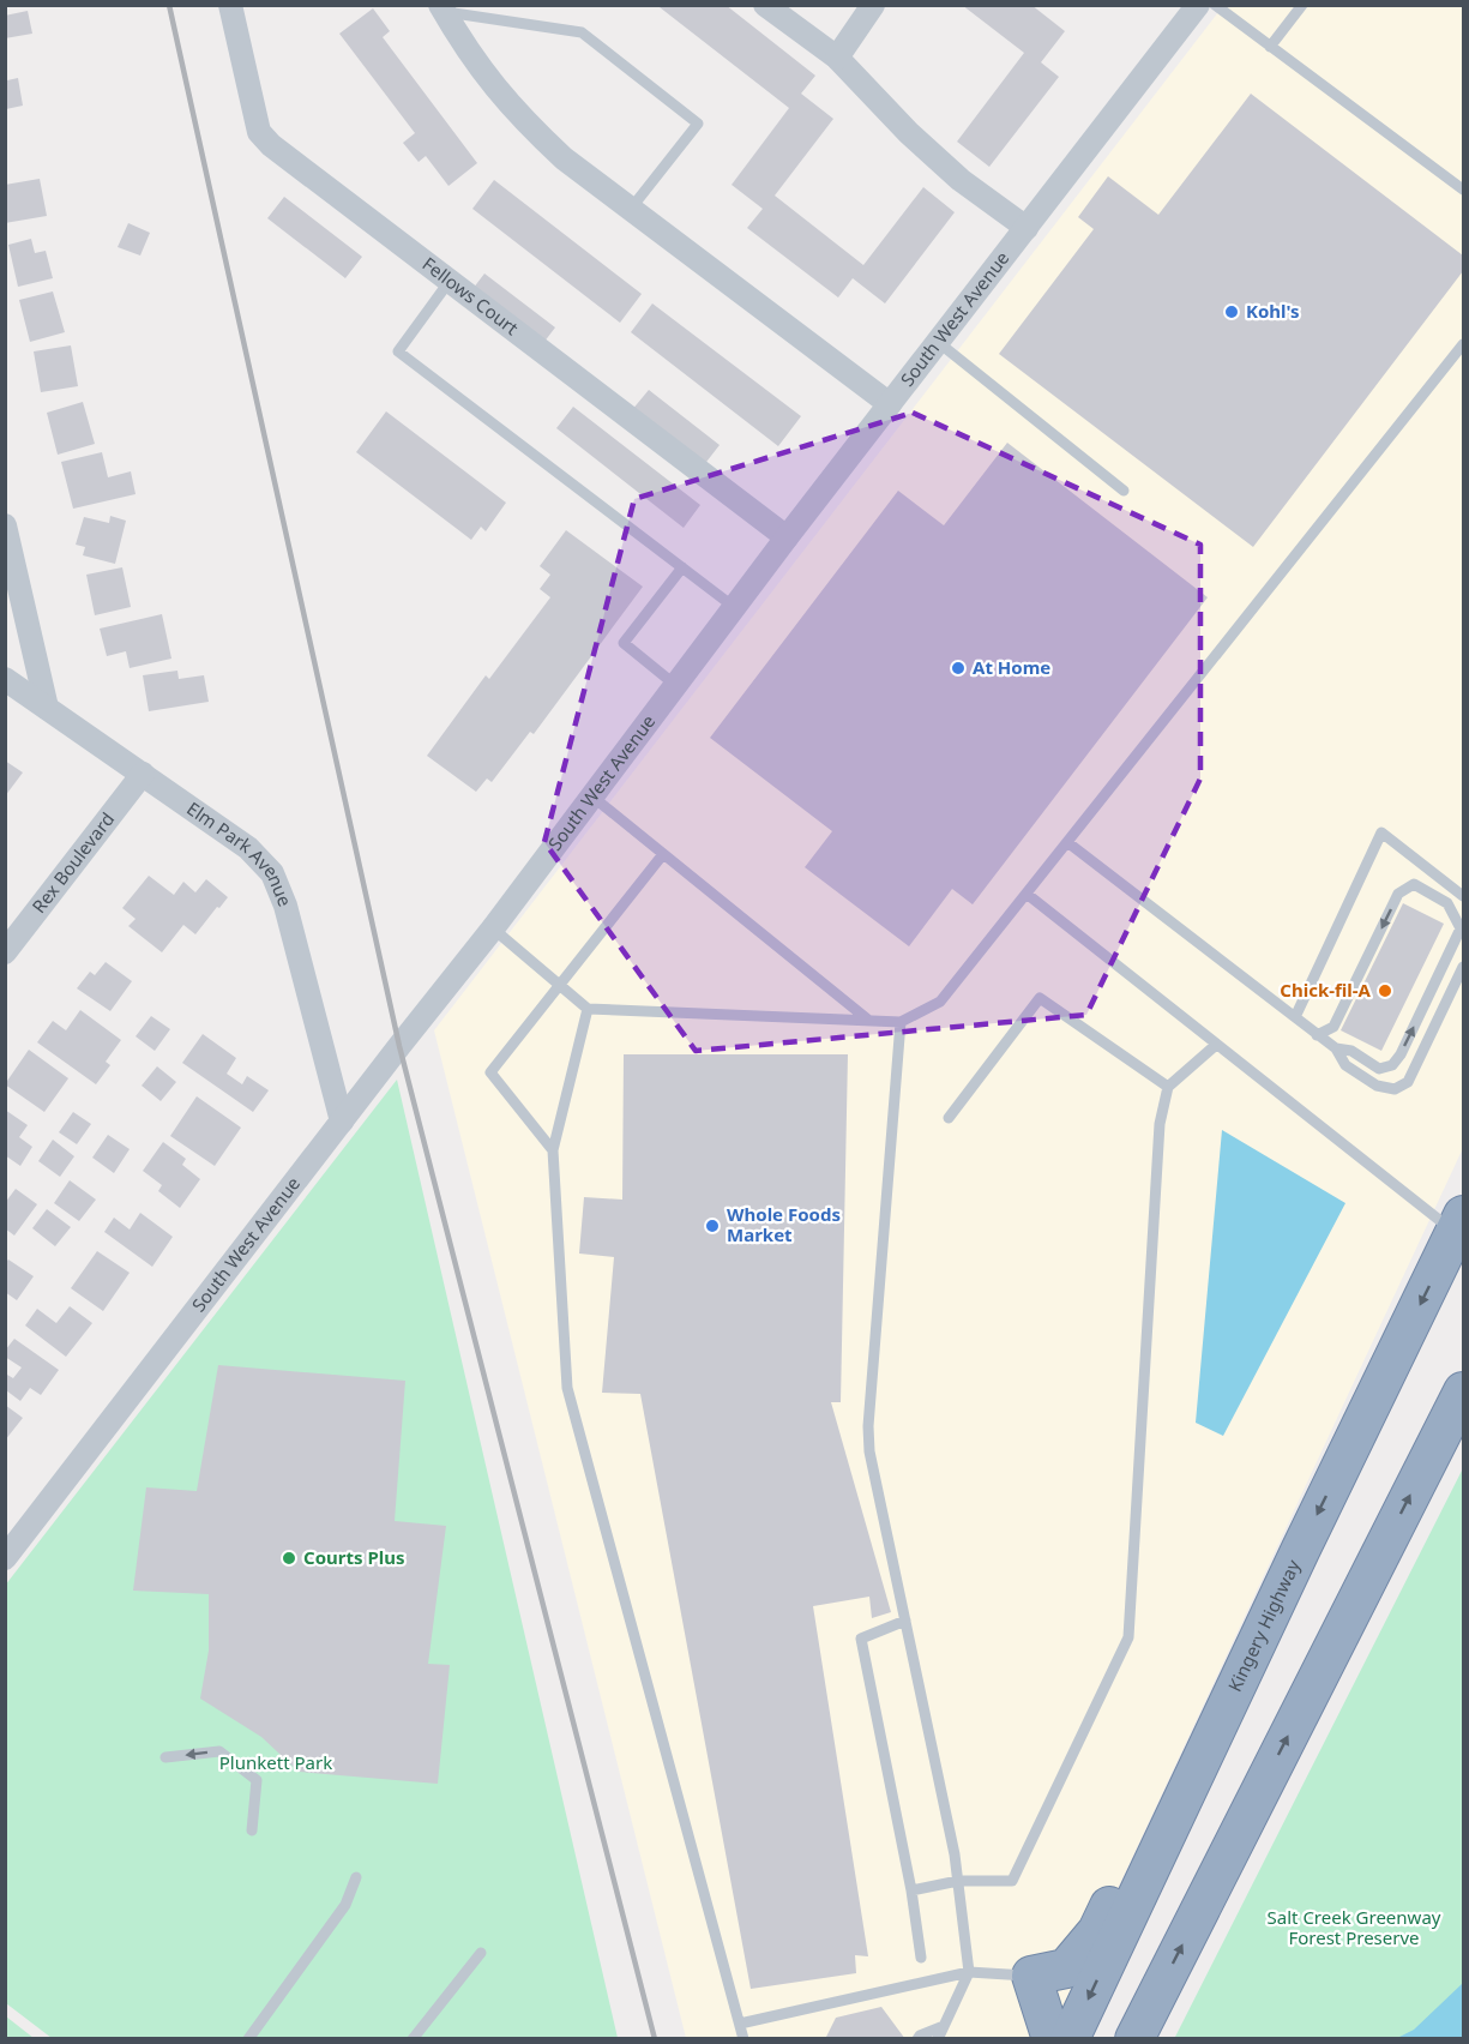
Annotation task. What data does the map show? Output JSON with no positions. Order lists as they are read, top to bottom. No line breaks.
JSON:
{"streets":{"highway":["Kingery Highway"],"street":["Fellows Court","South West Avenue","Elm Park Avenue","Rex Boulevard"]},"crossings":[["Fellows Court","South West Avenue"],["South West Avenue","Elm Park Avenue"],["Elm Park Avenue","Rex Boulevard"]],"parks":["Plunkett Park","Salt Creek Greenway Forest Preserve"],"places":["Kohl's","At Home","Chick-fil-A","Whole Foods Market","Courts Plus"]}
